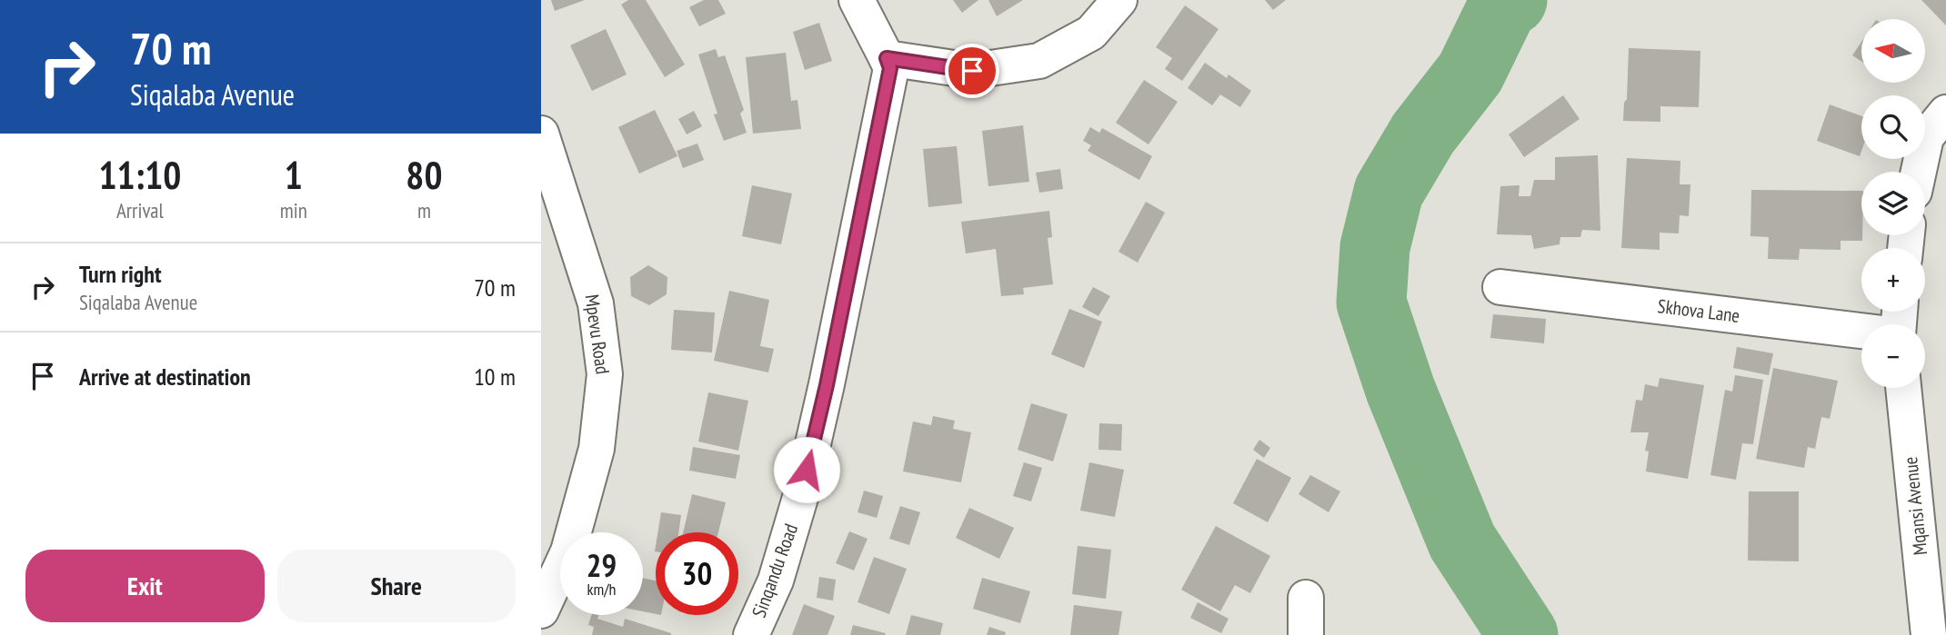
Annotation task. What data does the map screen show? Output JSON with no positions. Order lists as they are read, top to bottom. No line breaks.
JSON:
{"streets":{"street":["Skhova Lane","Mpevu Road","Mqansi Avenue","Sinqandu Road"]},"north":"left","page":{"turn":["70 m","Siqalaba Avenue"],"map_buttons":["+","−"],"eta":["11:10","Arrival","1","min","80","m"],"list":[{"name":"Turn right","note":"Siqalaba Avenue","value":"70 m"},{"name":"Arrive at destination","value":"10 m"}],"speed":"29 km/h","limit":"30","buttons":["Exit","Share"]}}
